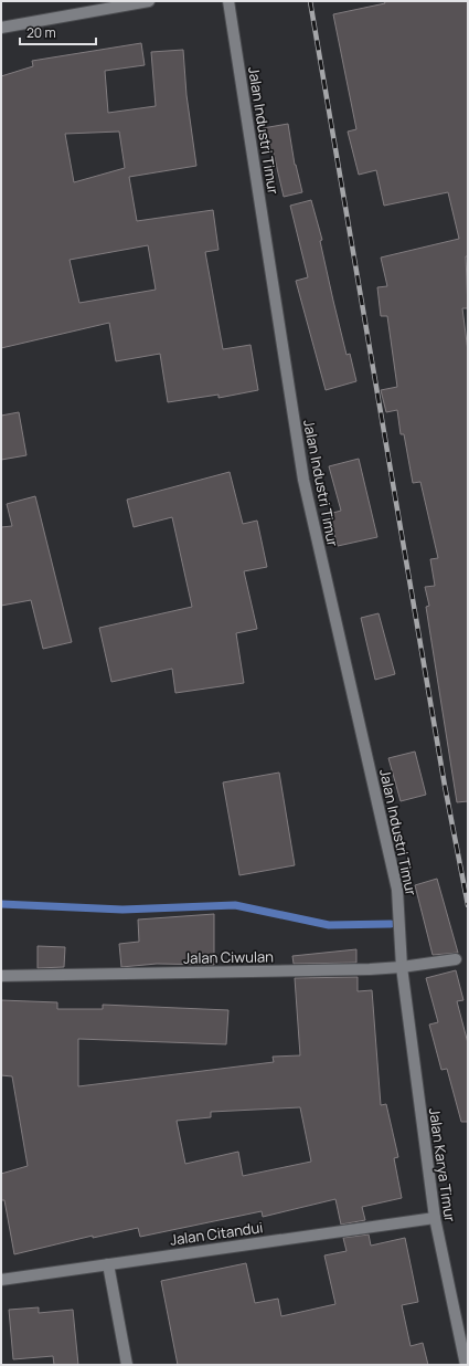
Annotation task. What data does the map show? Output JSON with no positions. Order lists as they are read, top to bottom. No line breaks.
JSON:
{"streets":{"street":["Jalan Industri Timur","Jalan Ciwulan","Jalan Karya Timur","Jalan Citandui"]},"crossings":[["Jalan Industri Timur","Jalan Ciwulan"],["Jalan Industri Timur","Jalan Karya Timur"],["Jalan Ciwulan","Jalan Karya Timur"],["Jalan Karya Timur","Jalan Citandui"]],"scale_bar":"20 m"}
